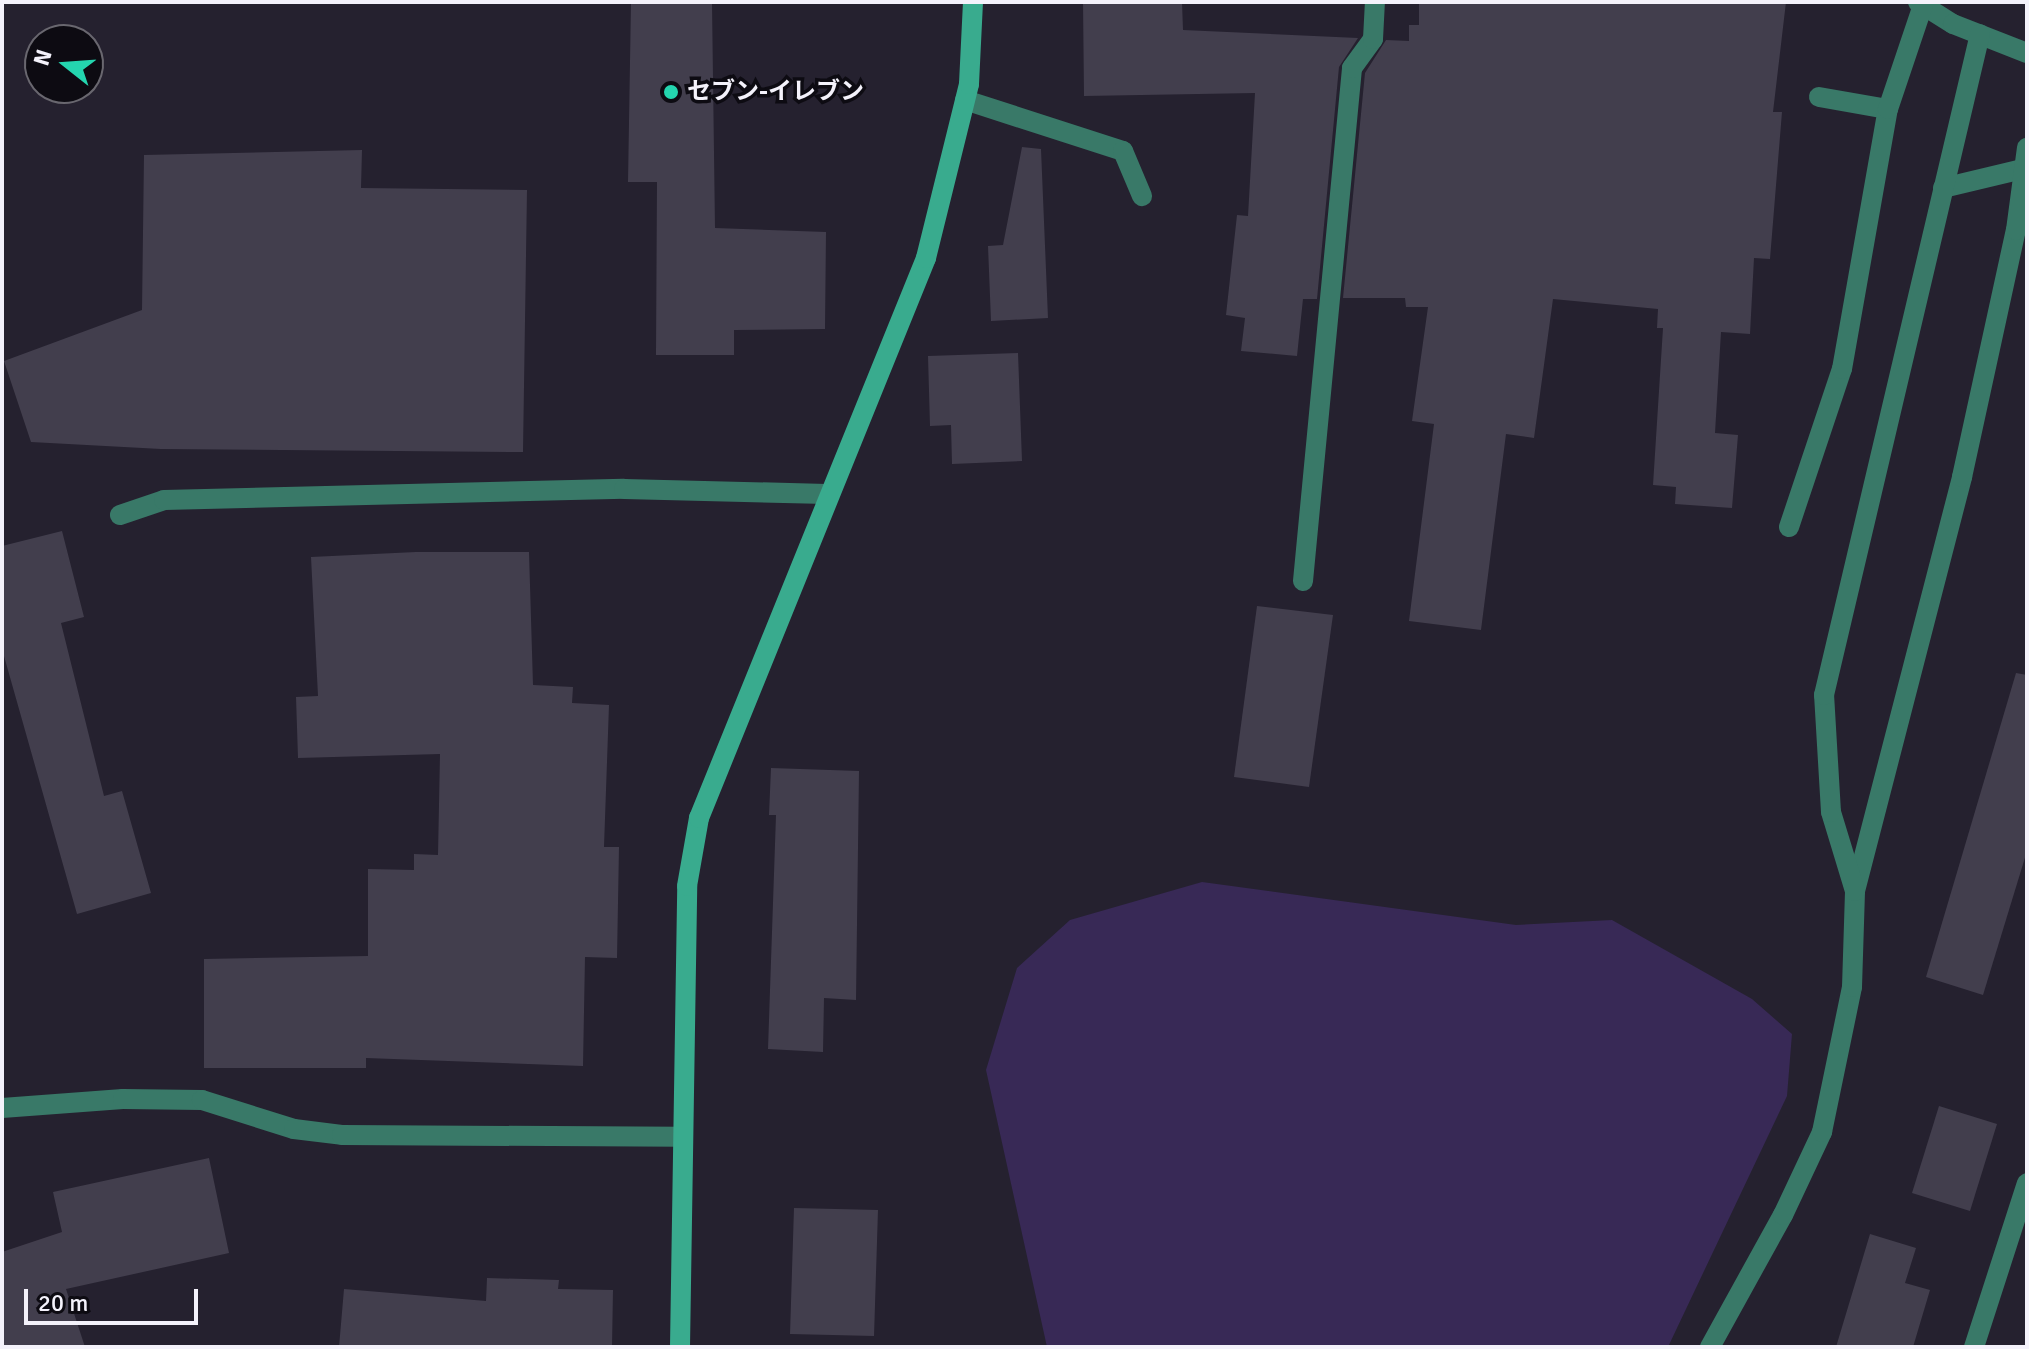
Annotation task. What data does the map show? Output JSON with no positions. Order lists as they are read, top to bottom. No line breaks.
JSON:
{"places":["セブン-イレブン"],"scale_bar":"20 m","north":"left"}
